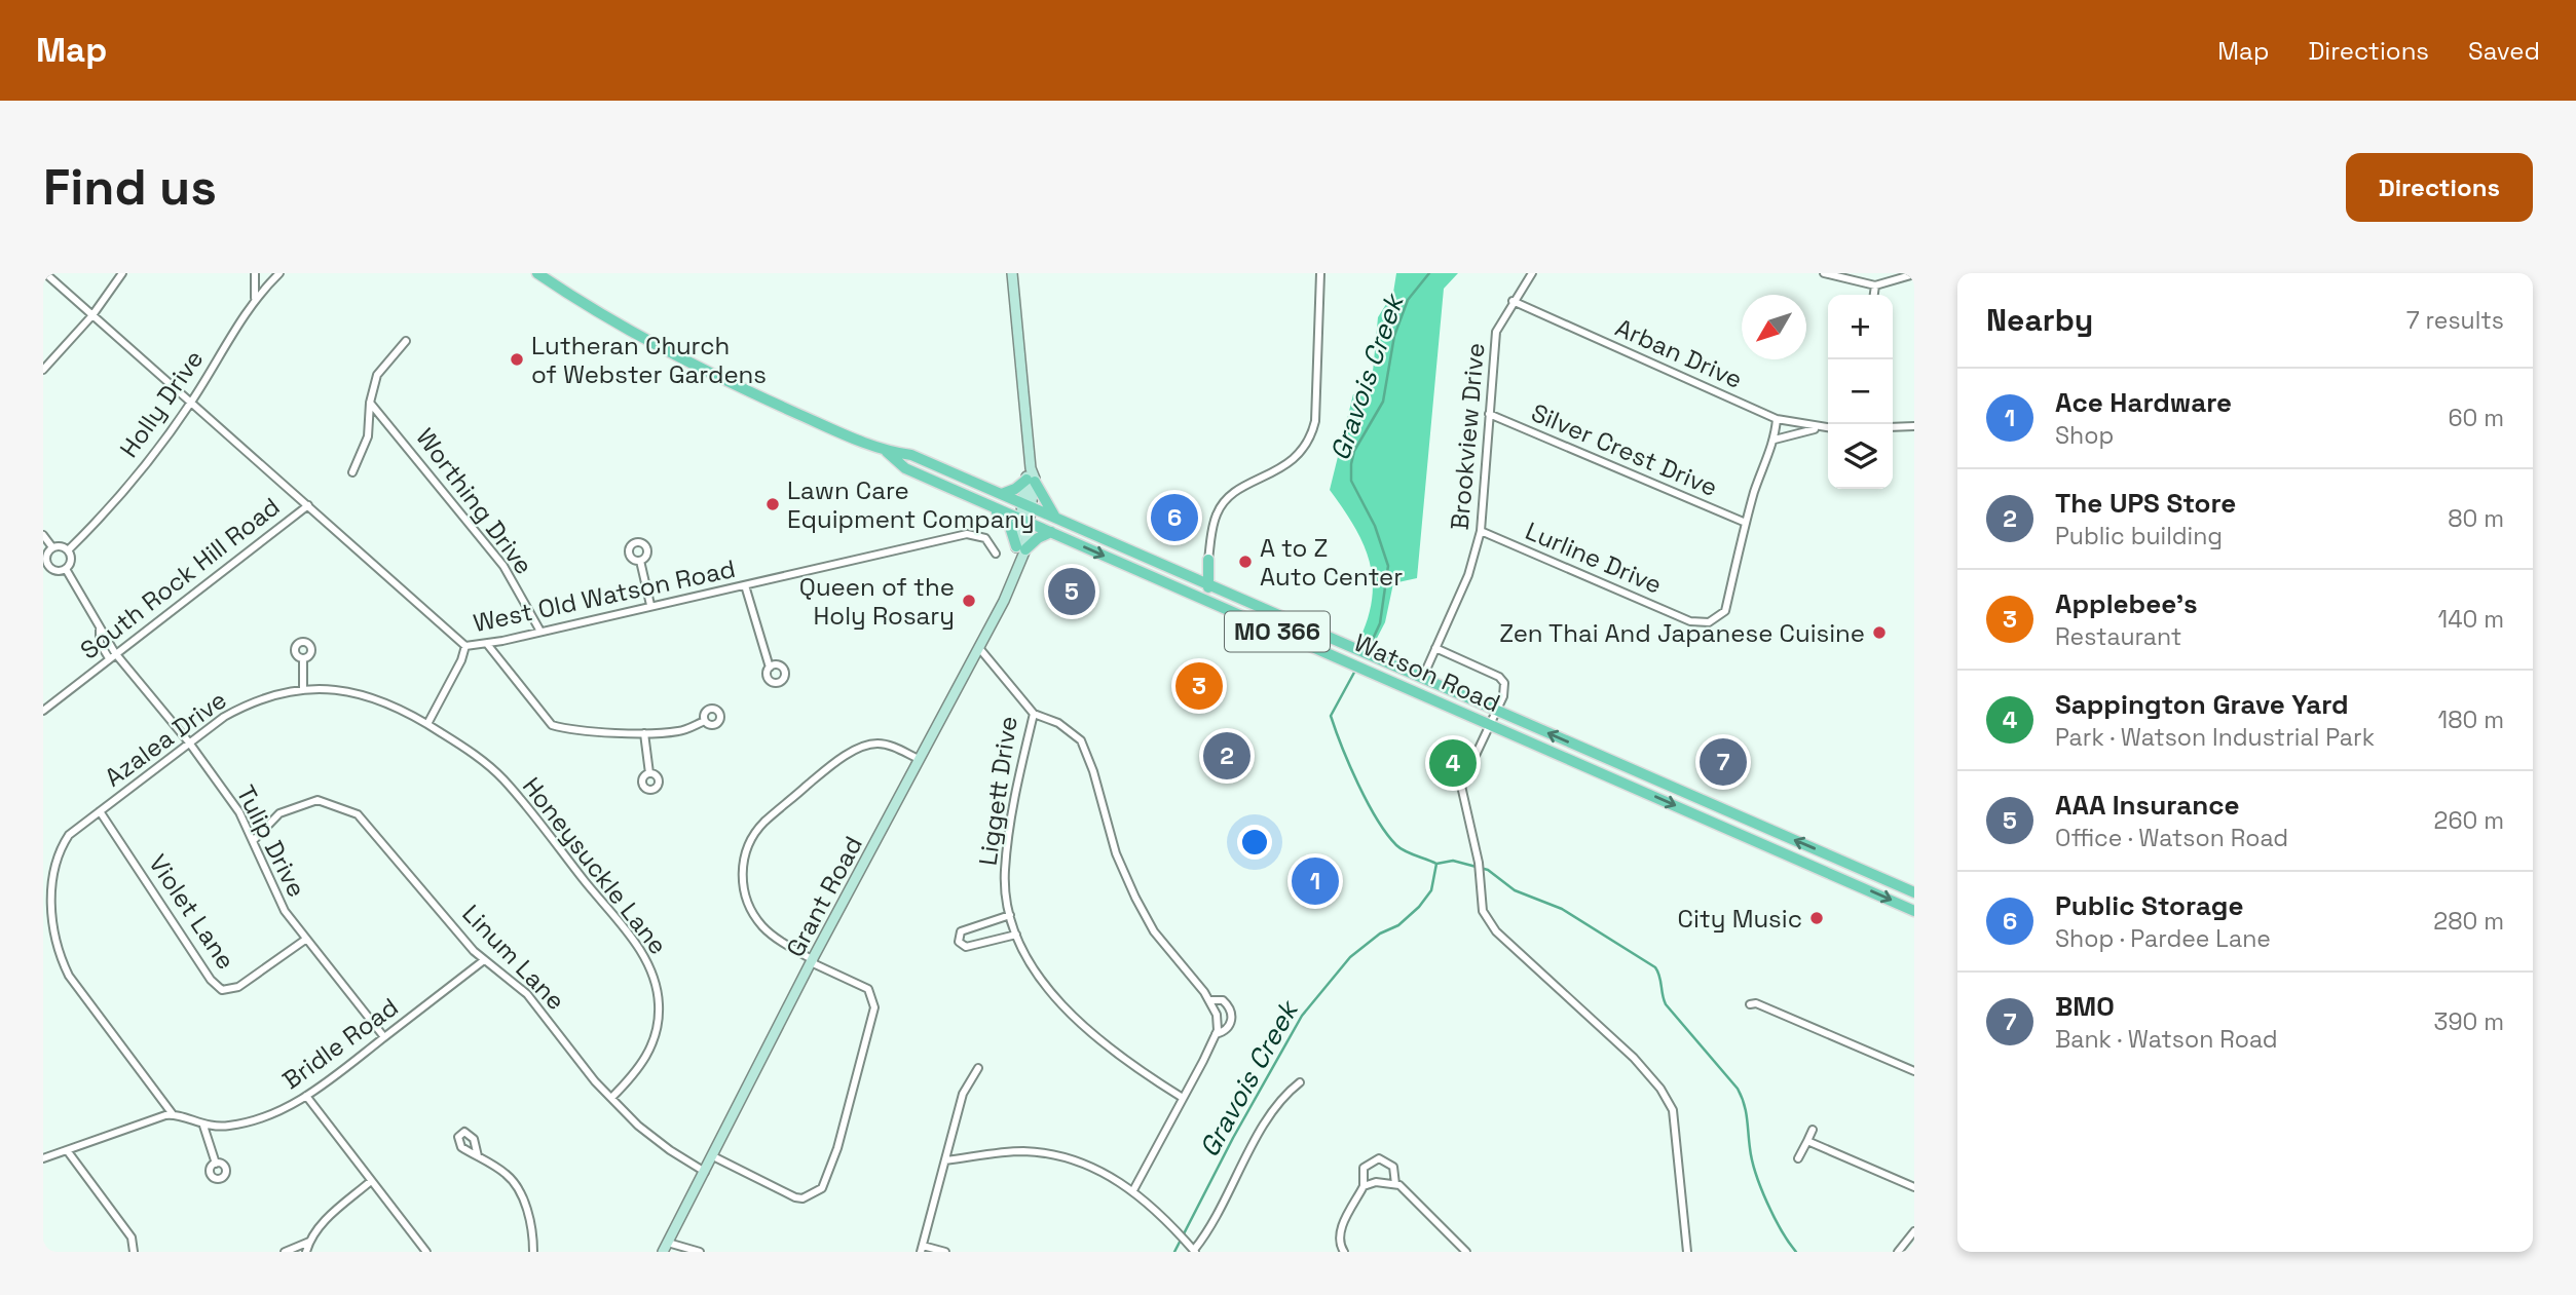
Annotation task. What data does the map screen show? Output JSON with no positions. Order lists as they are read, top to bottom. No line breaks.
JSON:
{"streets":{"main road":["MO 366","Watson Road"],"street":["Arban Drive","Holly Drive","Brookview Drive","Silver Crest Drive","Worthing Drive","Lurline Drive","South Rock Hill Road","West Old Watson Road","Azalea Drive","Liggett Drive","Tulip Drive","Honeysuckle Lane","Grant Road","Violet Lane","Linum Lane","Bridle Road"]},"crossings":[["Arban Drive","Brookview Drive"],["Holly Drive","West Old Watson Road"],["Holly Drive","Tulip Drive"],["Brookview Drive","Silver Crest Drive"],["Brookview Drive","Lurline Drive"],["Brookview Drive","Watson Road"],["Silver Crest Drive","Lurline Drive"],["Worthing Drive","West Old Watson Road"],["South Rock Hill Road","West Old Watson Road"],["South Rock Hill Road","Tulip Drive"],["Watson Road","Grant Road"],["Azalea Drive","Tulip Drive"],["Azalea Drive","Honeysuckle Lane"],["Azalea Drive","Violet Lane"],["Liggett Drive","Grant Road"],["Tulip Drive","Violet Lane"],["Tulip Drive","Linum Lane"],["Tulip Drive","Bridle Road"],["Honeysuckle Lane","Linum Lane"],["Grant Road","Linum Lane"],["Linum Lane","Bridle Road"]],"water":["Gravois Creek"],"places":["Lutheran Church of Webster Gardens","Lawn Care Equipment Company","A to Z Auto Center","Queen of the Holy Rosary","Zen Thai And Japanese Cuisine","City Music"],"north":"bottom left","page":{"header":"Map","nav":["Map","Directions","Saved"],"buttons":"Directions","title":"Find us","heading":["Nearby","7 results"],"map_buttons":["+","−"],"list":[{"mark":"1","name":"Ace Hardware","note":"Shop","value":"60 m"},{"mark":"2","name":"The UPS Store","note":"Public building","value":"80 m"},{"mark":"3","name":"Applebee's","note":"Restaurant","value":"140 m"},{"mark":"4","name":"Sappington Grave Yard","note":"Park · Watson Industrial Park","value":"180 m"},{"mark":"5","name":"AAA Insurance","note":"Office · Watson Road","value":"260 m"},{"mark":"6","name":"Public Storage","note":"Shop · Pardee Lane","value":"280 m"},{"mark":"7","name":"BMO","note":"Bank · Watson Road","value":"390 m"}],"pins":["6","5","3","2","7","4","1"]}}
